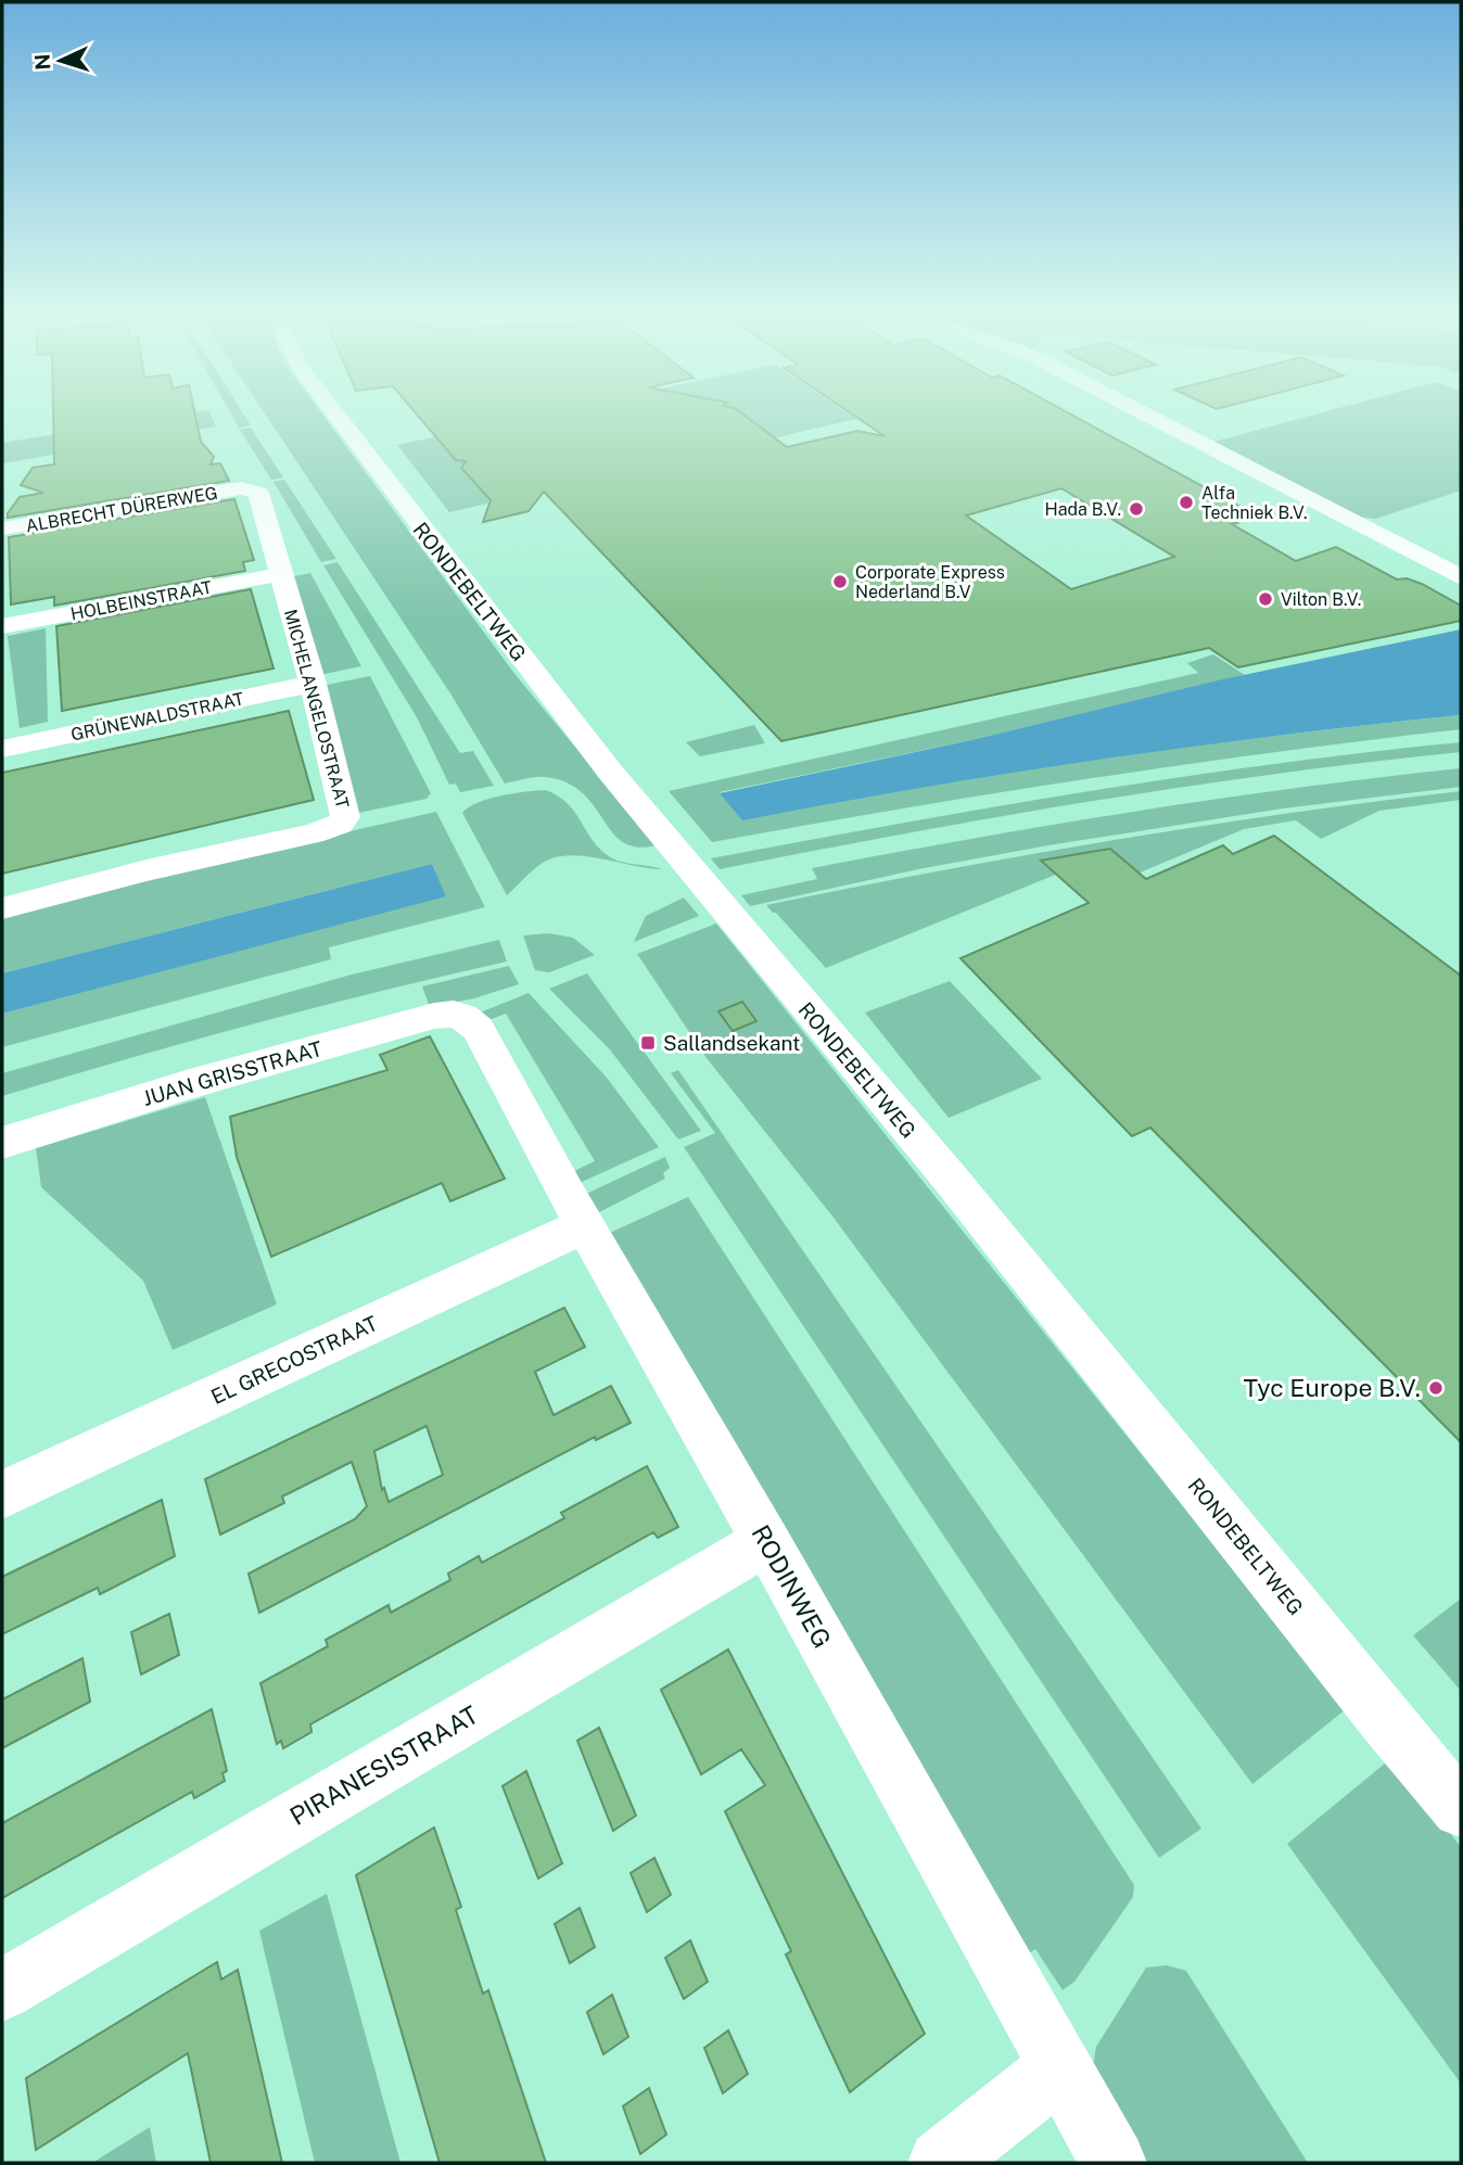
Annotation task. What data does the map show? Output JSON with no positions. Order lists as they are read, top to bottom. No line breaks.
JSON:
{"streets":{"street":["ALBRECHT DÜRERWEG","RONDEBELTWEG","HOLBEINSTRAAT","MICHELANGELOSTRAAT","GRÜNEWALDSTRAAT","JUAN GRISSTRAAT","EL GRECOSTRAAT","RODINWEG","PIRANESISTRAAT"]},"crossings":[["ALBRECHT DÜRERWEG","MICHELANGELOSTRAAT"],["HOLBEINSTRAAT","MICHELANGELOSTRAAT"],["MICHELANGELOSTRAAT","GRÜNEWALDSTRAAT"],["JUAN GRISSTRAAT","RODINWEG"],["EL GRECOSTRAAT","RODINWEG"],["RODINWEG","PIRANESISTRAAT"]],"places":{"other":["Alfa Techniek B.V.","Hada B.V.","Corporate Express Nederland B.V","Vilton B.V.","Tyc Europe B.V."],"transit":["Sallandsekant"]},"north":"left"}
